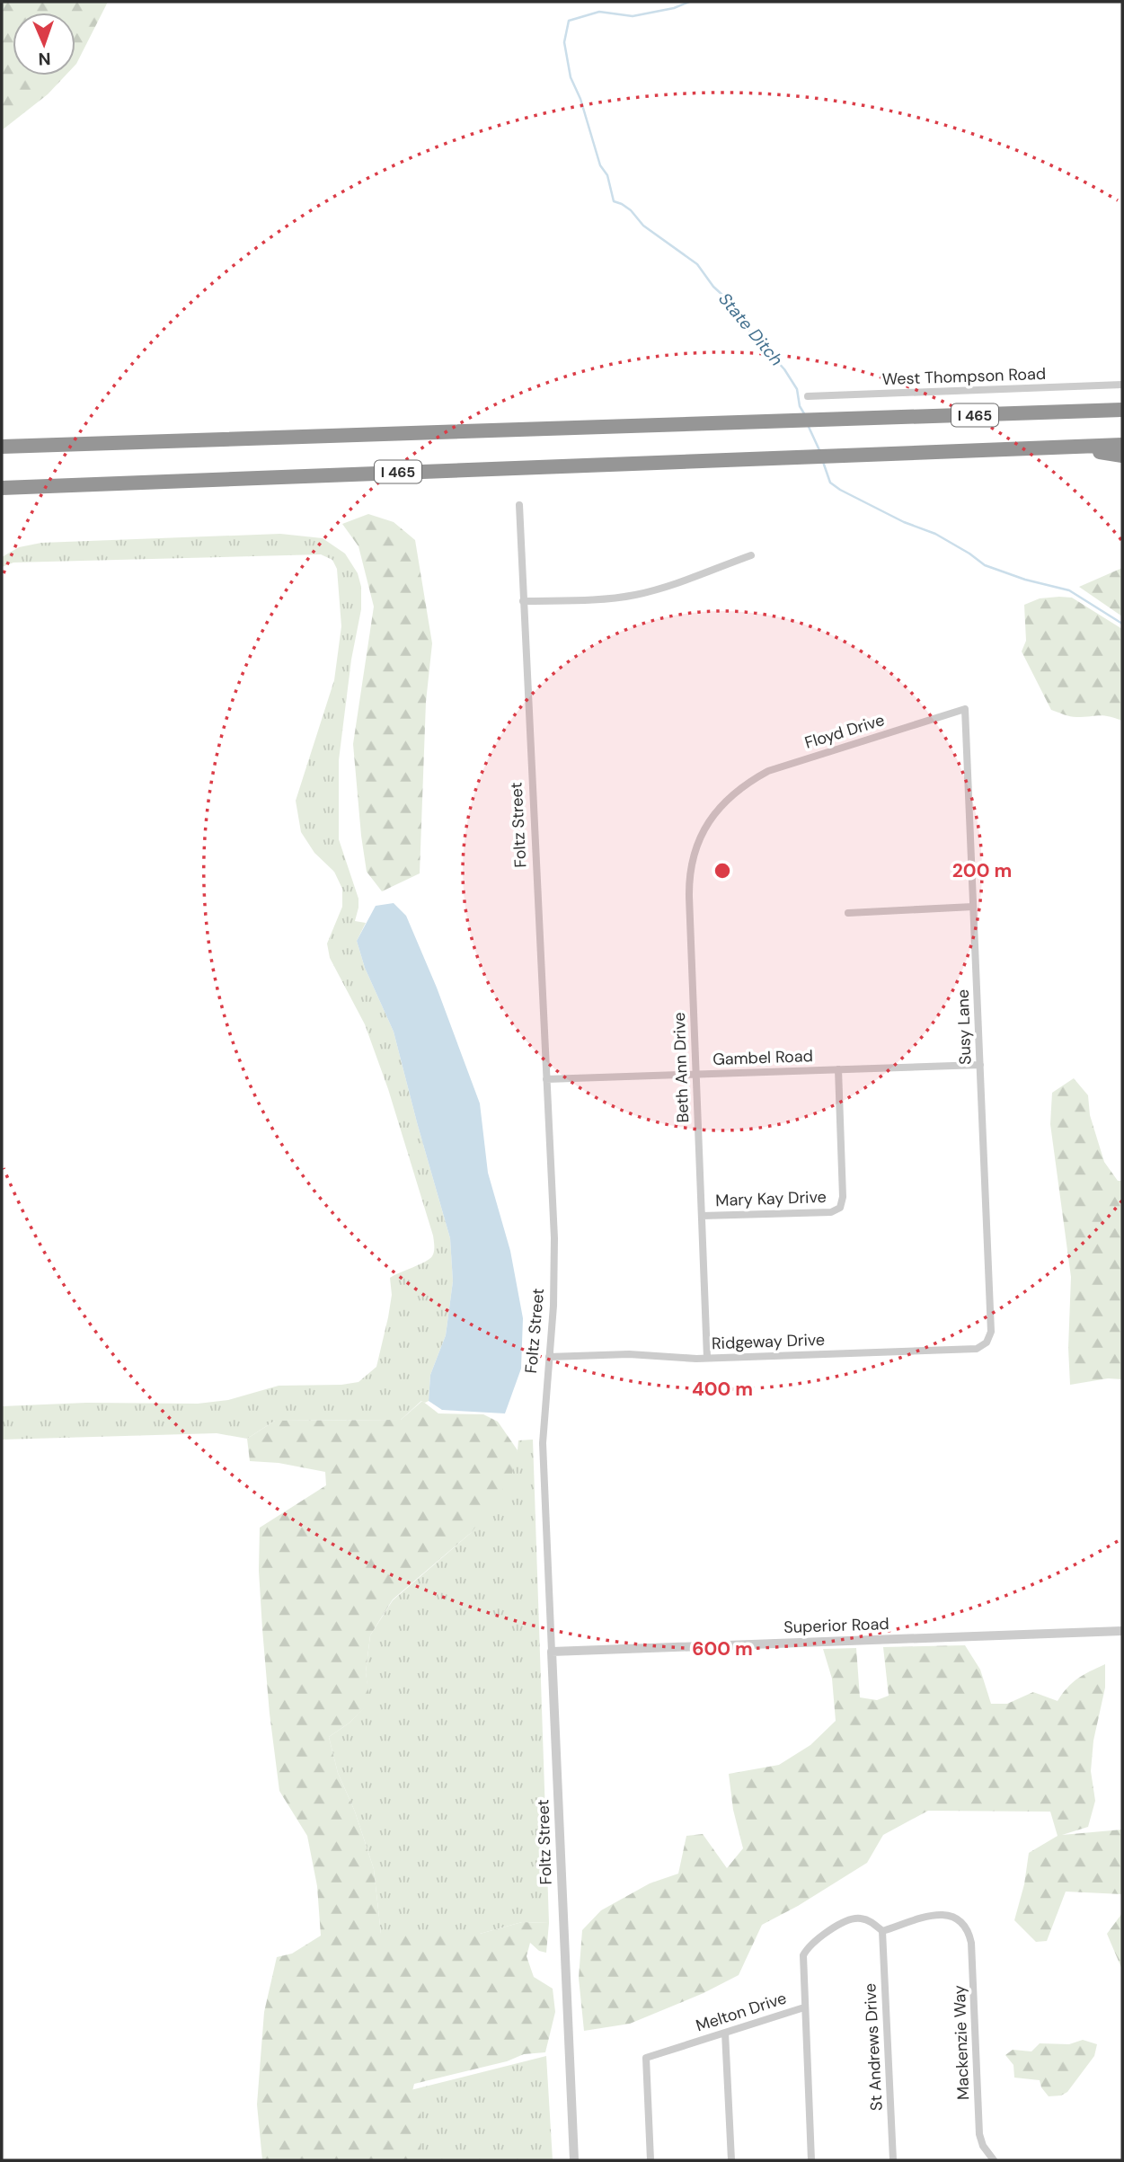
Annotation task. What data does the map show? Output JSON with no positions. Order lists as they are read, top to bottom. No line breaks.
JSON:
{"streets":{"highway":["I 465"],"street":["West Thompson Road","Floyd Drive","Foltz Street","Susy Lane","Gambel Road","Beth Ann Drive","Mary Kay Drive","Ridgeway Drive","Superior Road","Melton Drive","Mackenzie Way","St Andrews Drive"]},"crossings":[["Floyd Drive","Susy Lane"],["Floyd Drive","Beth Ann Drive"],["Foltz Street","Gambel Road"],["Foltz Street","Ridgeway Drive"],["Foltz Street","Superior Road"],["Susy Lane","Gambel Road"],["Susy Lane","Ridgeway Drive"],["Gambel Road","Beth Ann Drive"],["Gambel Road","Mary Kay Drive"],["Beth Ann Drive","Mary Kay Drive"],["Beth Ann Drive","Ridgeway Drive"],["Melton Drive","Mackenzie Way"],["Melton Drive","St Andrews Drive"],["Mackenzie Way","St Andrews Drive"]],"water":["State Ditch"],"north":"bottom","rings":["200 m","400 m","600 m"]}
